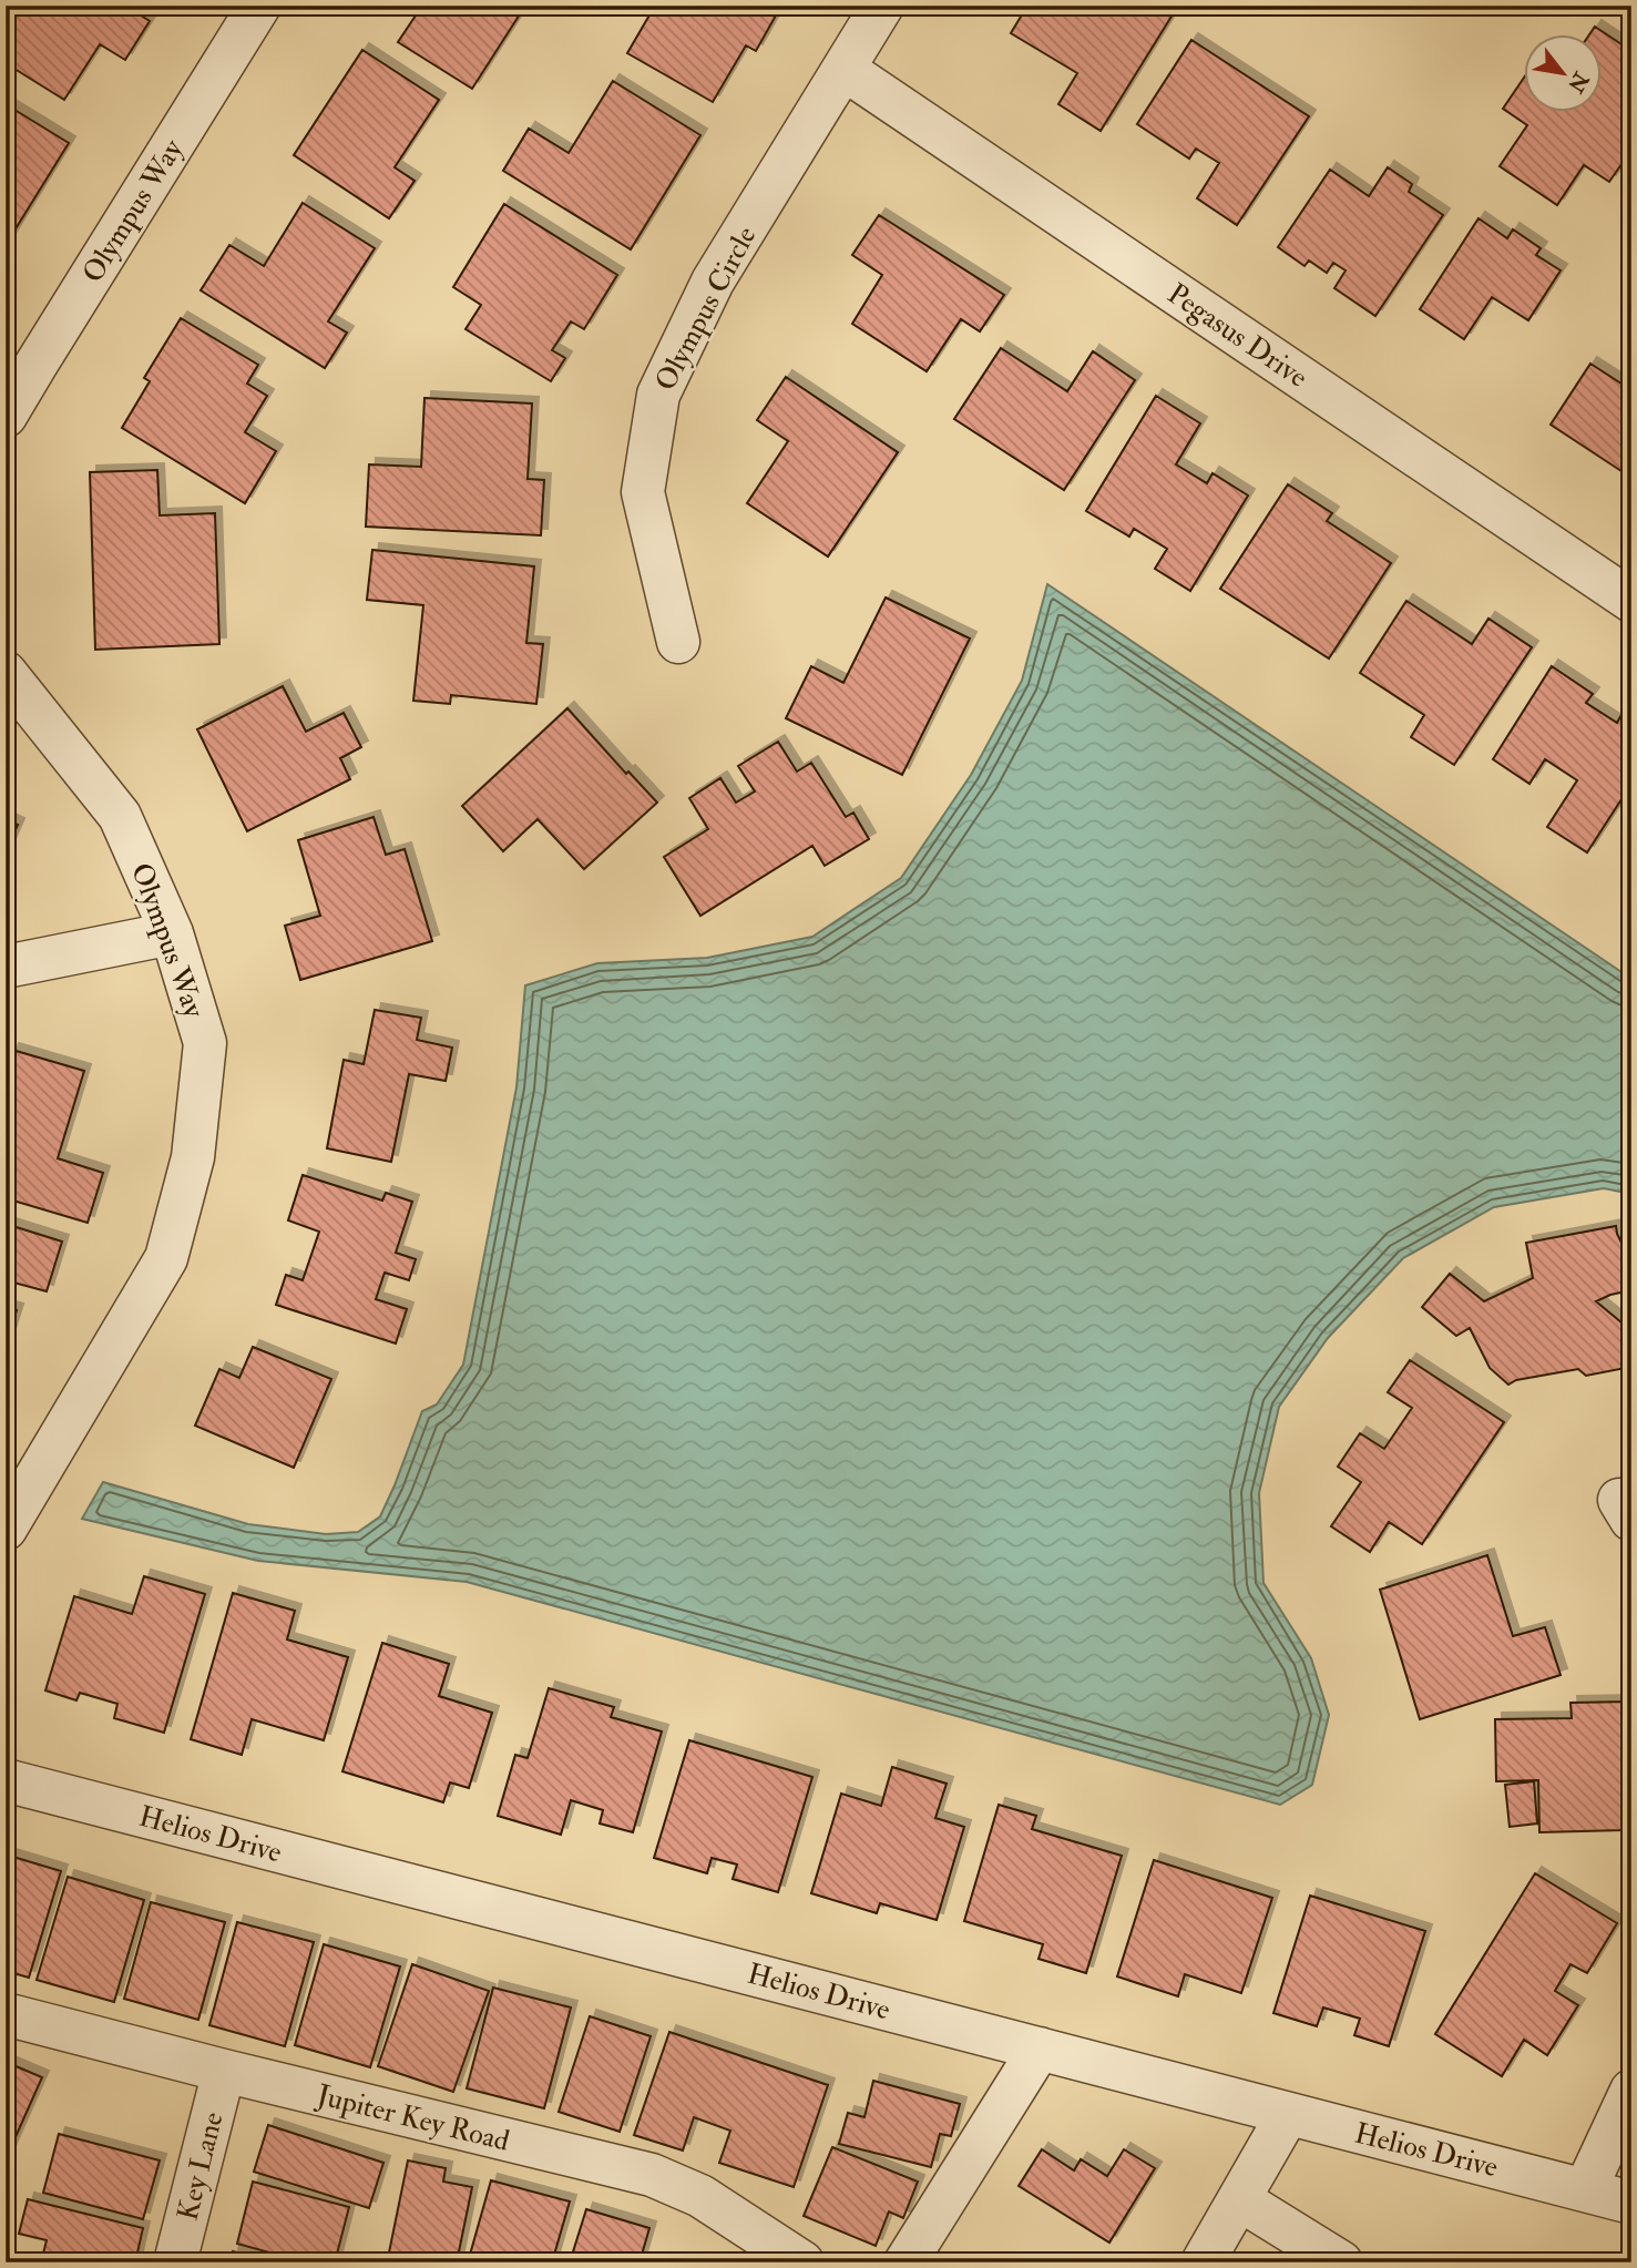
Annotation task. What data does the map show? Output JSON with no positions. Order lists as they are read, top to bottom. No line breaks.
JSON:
{"streets":{"street":["Olympus Way","Olympus Circle","Pegasus Drive","Helios Drive","Jupiter Key Road","Key Lane"]},"crossings":[["Olympus Circle","Pegasus Drive"],["Jupiter Key Road","Key Lane"]],"north":"bottom right"}
